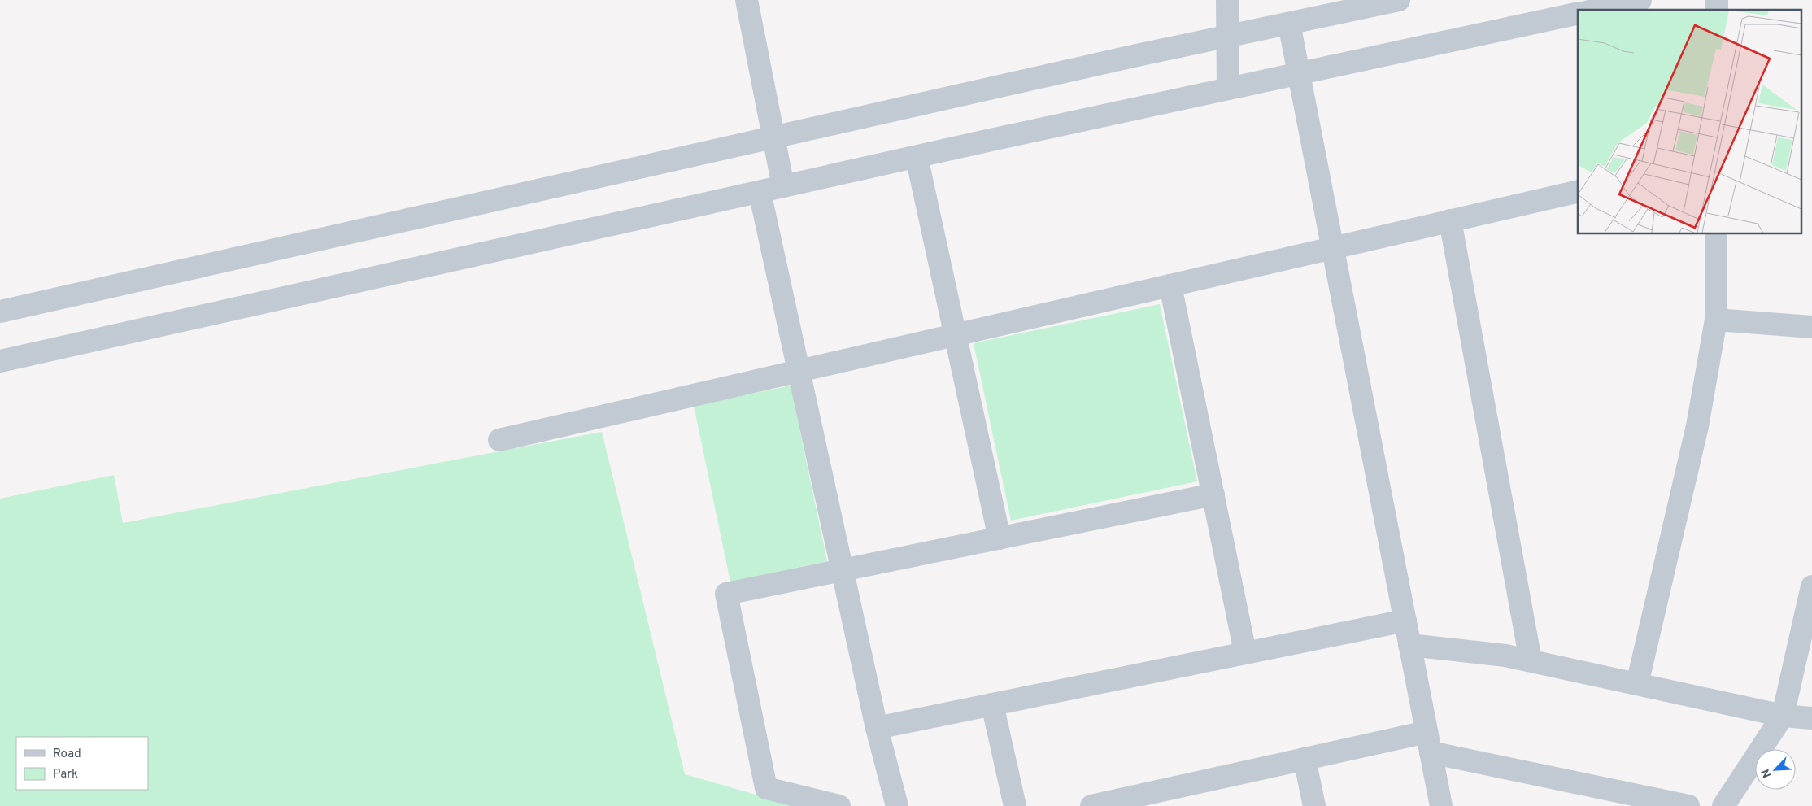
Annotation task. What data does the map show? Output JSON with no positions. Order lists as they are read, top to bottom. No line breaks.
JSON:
{"legend":["Road","Park"],"north":"bottom left"}
